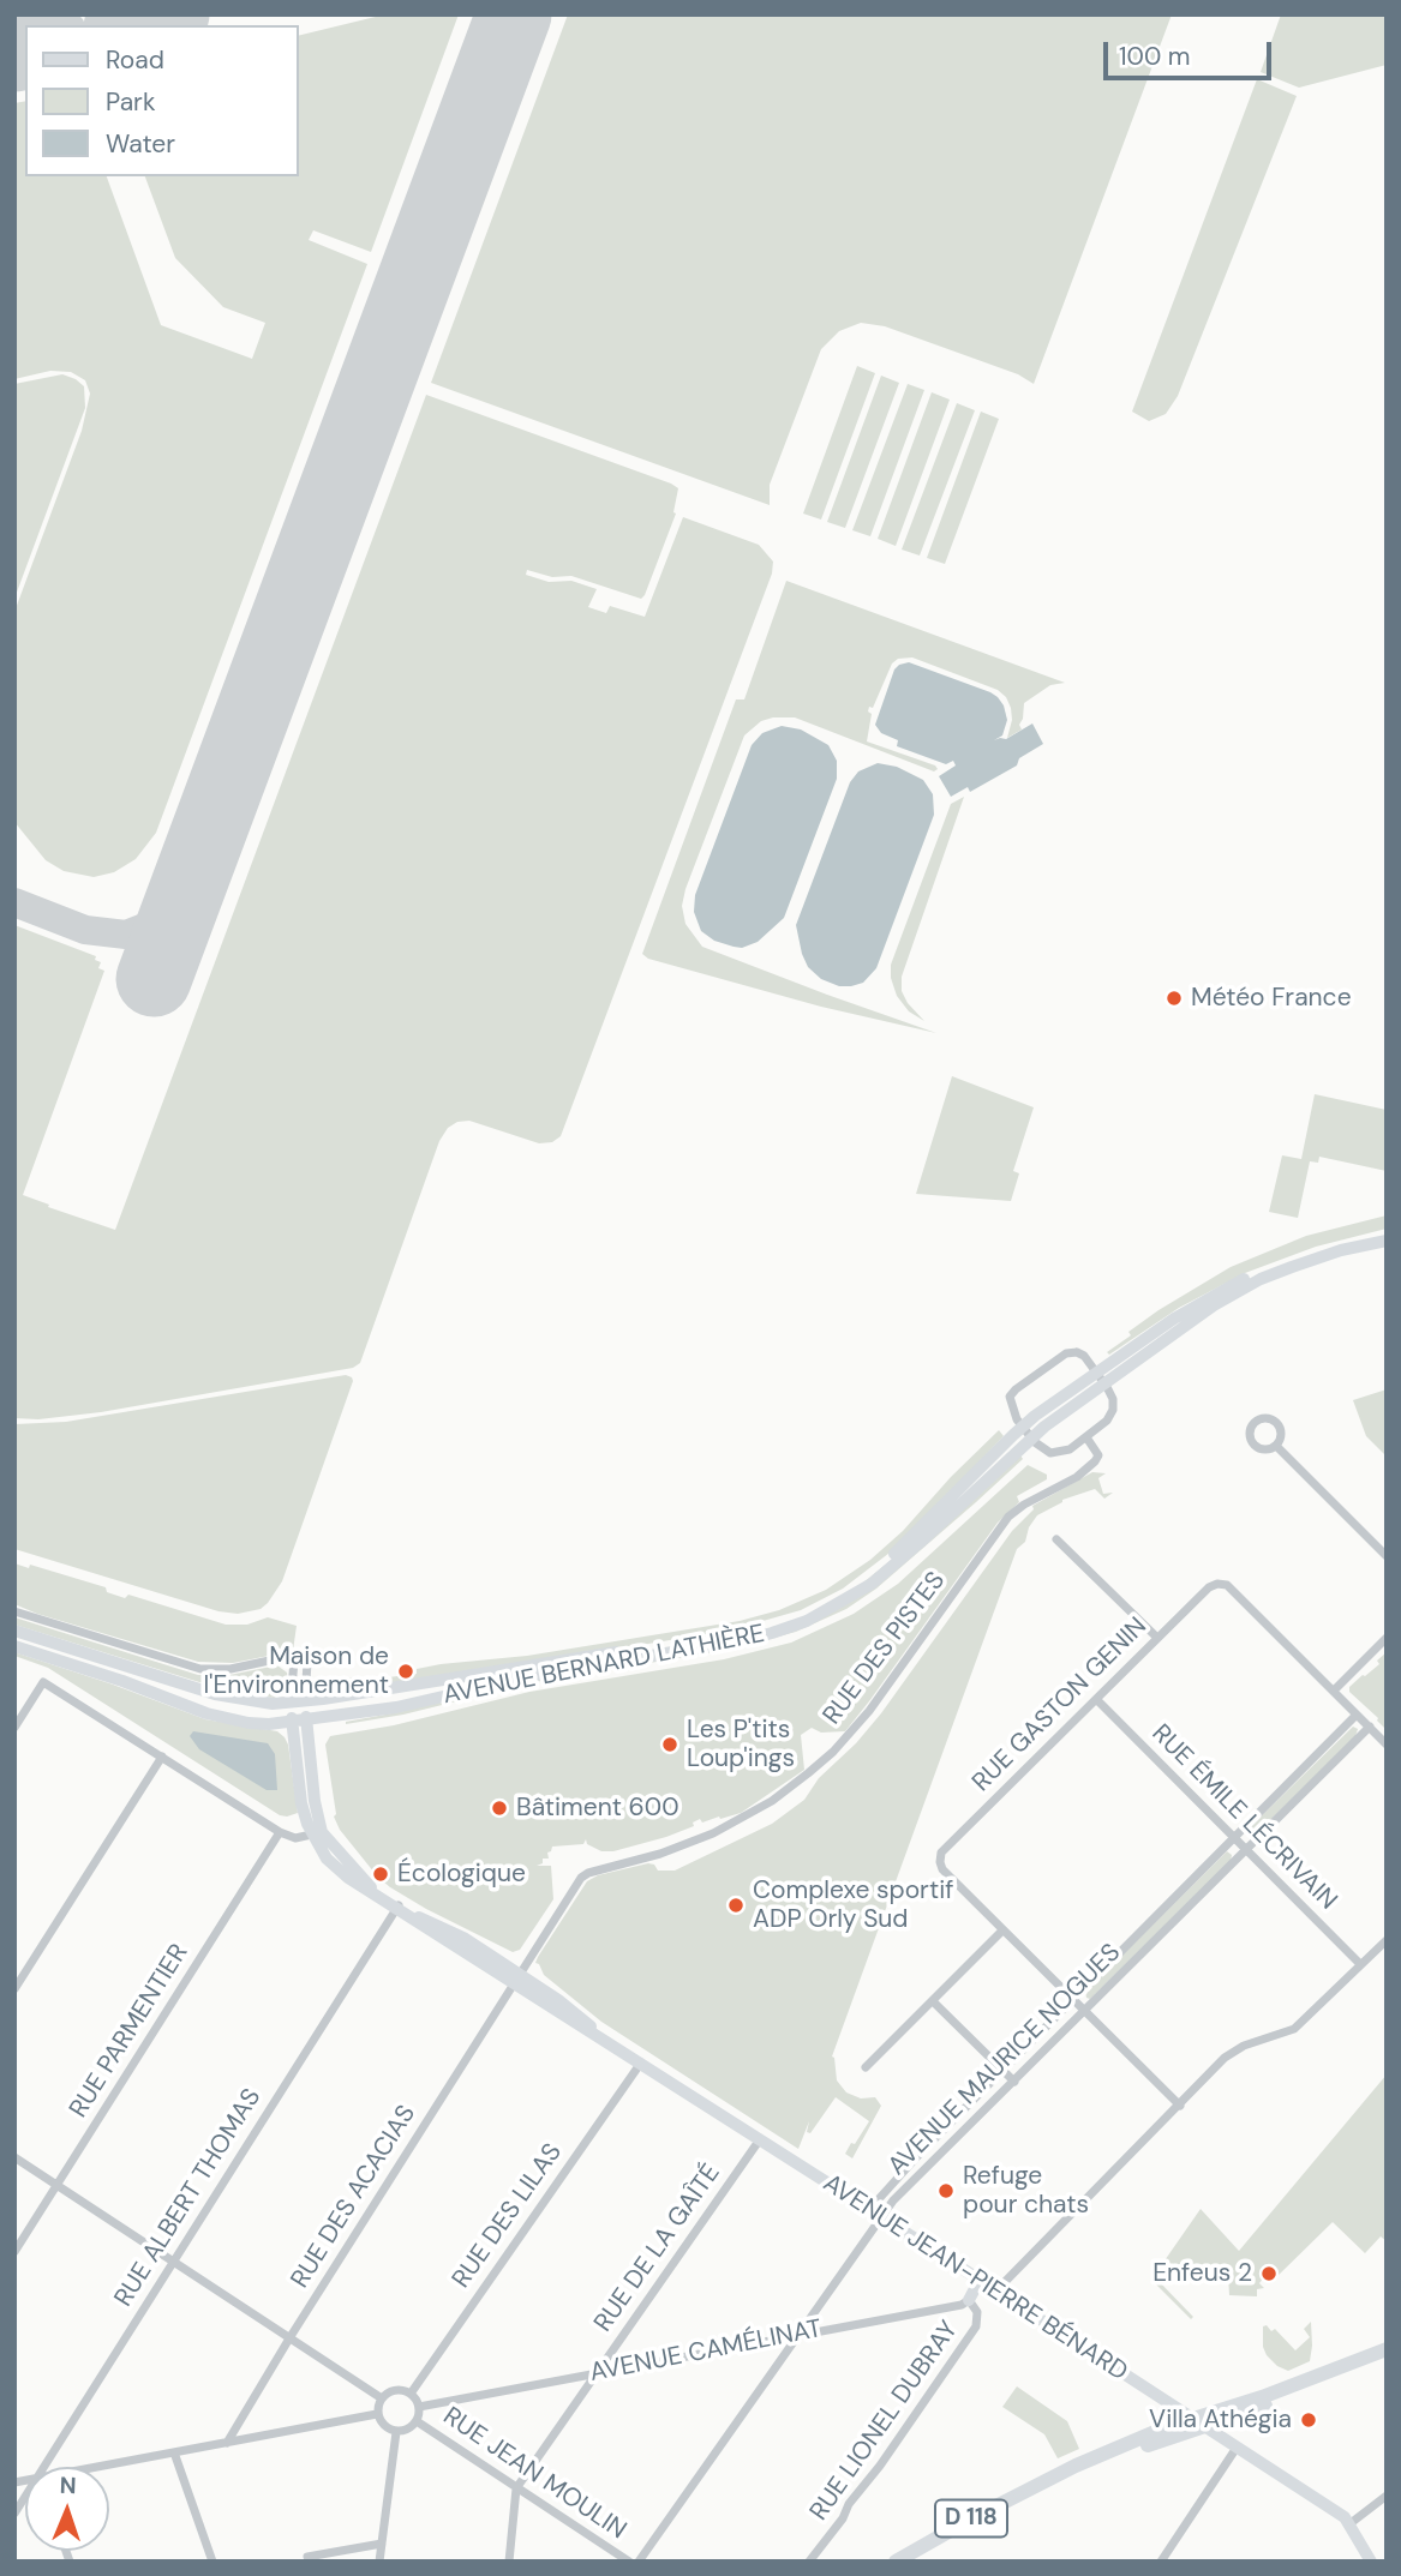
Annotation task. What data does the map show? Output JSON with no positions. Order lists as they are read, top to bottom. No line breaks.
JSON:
{"streets":{"main road":["AVENUE BERNARD LATHIÈRE","AVENUE JEAN-PIERRE BÉNARD","D 118"],"street":["RUE DES PISTES","RUE GASTON GENIN","RUE ÉMILE LÉCRIVAIN","RUE PARMENTIER","AVENUE MAURICE NOGUES","RUE DES ACACIAS","RUE ALBERT THOMAS","RUE DES LILAS","RUE DE LA GAÎTÉ","AVENUE CAMÉLINAT","RUE LIONEL DUBRAY","RUE JEAN MOULIN"]},"crossings":[["RUE DES PISTES","RUE DES ACACIAS"],["RUE DES PISTES","AVENUE JEAN-PIERRE BÉNARD"],["AVENUE BERNARD LATHIÈRE","AVENUE JEAN-PIERRE BÉNARD"],["RUE GASTON GENIN","RUE ÉMILE LÉCRIVAIN"],["RUE ÉMILE LÉCRIVAIN","AVENUE MAURICE NOGUES"],["AVENUE MAURICE NOGUES","AVENUE JEAN-PIERRE BÉNARD"],["RUE DES ACACIAS","AVENUE JEAN-PIERRE BÉNARD"],["RUE ALBERT THOMAS","AVENUE JEAN-PIERRE BÉNARD"],["RUE DES LILAS","AVENUE JEAN-PIERRE BÉNARD"],["RUE DES LILAS","AVENUE CAMÉLINAT"],["RUE DES LILAS","RUE JEAN MOULIN"],["RUE DE LA GAÎTÉ","AVENUE JEAN-PIERRE BÉNARD"],["RUE DE LA GAÎTÉ","AVENUE CAMÉLINAT"],["RUE DE LA GAÎTÉ","RUE JEAN MOULIN"],["AVENUE JEAN-PIERRE BÉNARD","D 118"],["AVENUE CAMÉLINAT","RUE LIONEL DUBRAY"],["AVENUE CAMÉLINAT","RUE JEAN MOULIN"]],"places":["Météo France","Maison de l'Environnement","Les P'tits Loup'ings","Bâtiment 600","Écologique","Complexe sportif ADP Orly Sud","Refuge pour chats","Enfeus 2","Villa Athégia"],"legend":["Road","Park","Water"],"scale_bar":"100 m","north":"top"}
